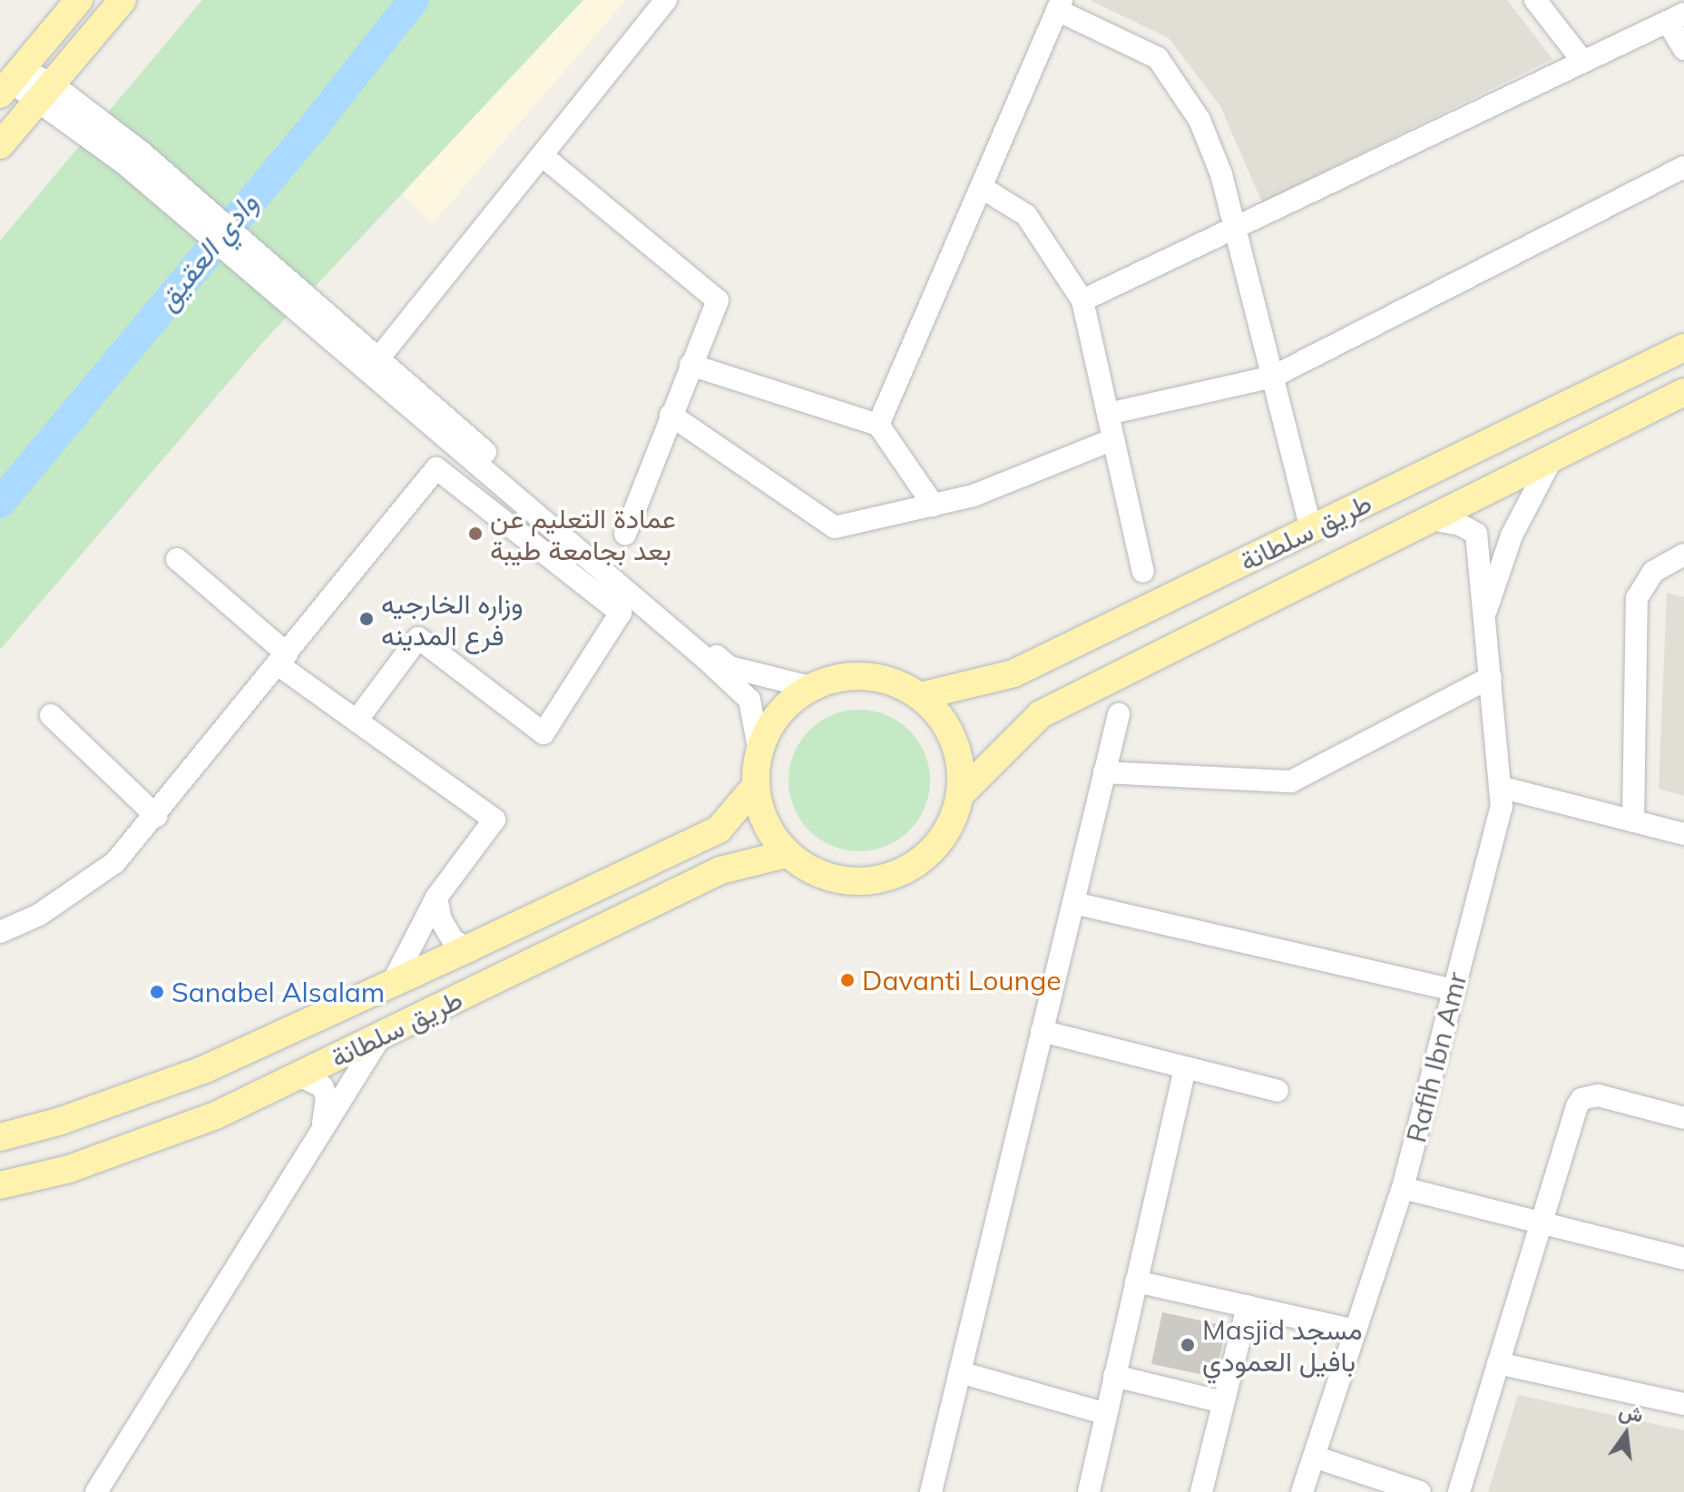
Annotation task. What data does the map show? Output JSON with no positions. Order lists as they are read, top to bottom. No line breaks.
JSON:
{"streets":{"main road":["طريق سلطانة"],"street":["Rafih Ibn Amr"]},"crossings":[["طريق سلطانة","Rafih Ibn Amr"]],"water":["وادي العقيق"],"places":["عمادة التعليم عن بعد بجامعة طيبة","وزاره الخارجيه فرع المدينه","Davanti Lounge","Sanabel Alsalam","Masjid مسجد بافيل العمودي"],"north":"top"}
